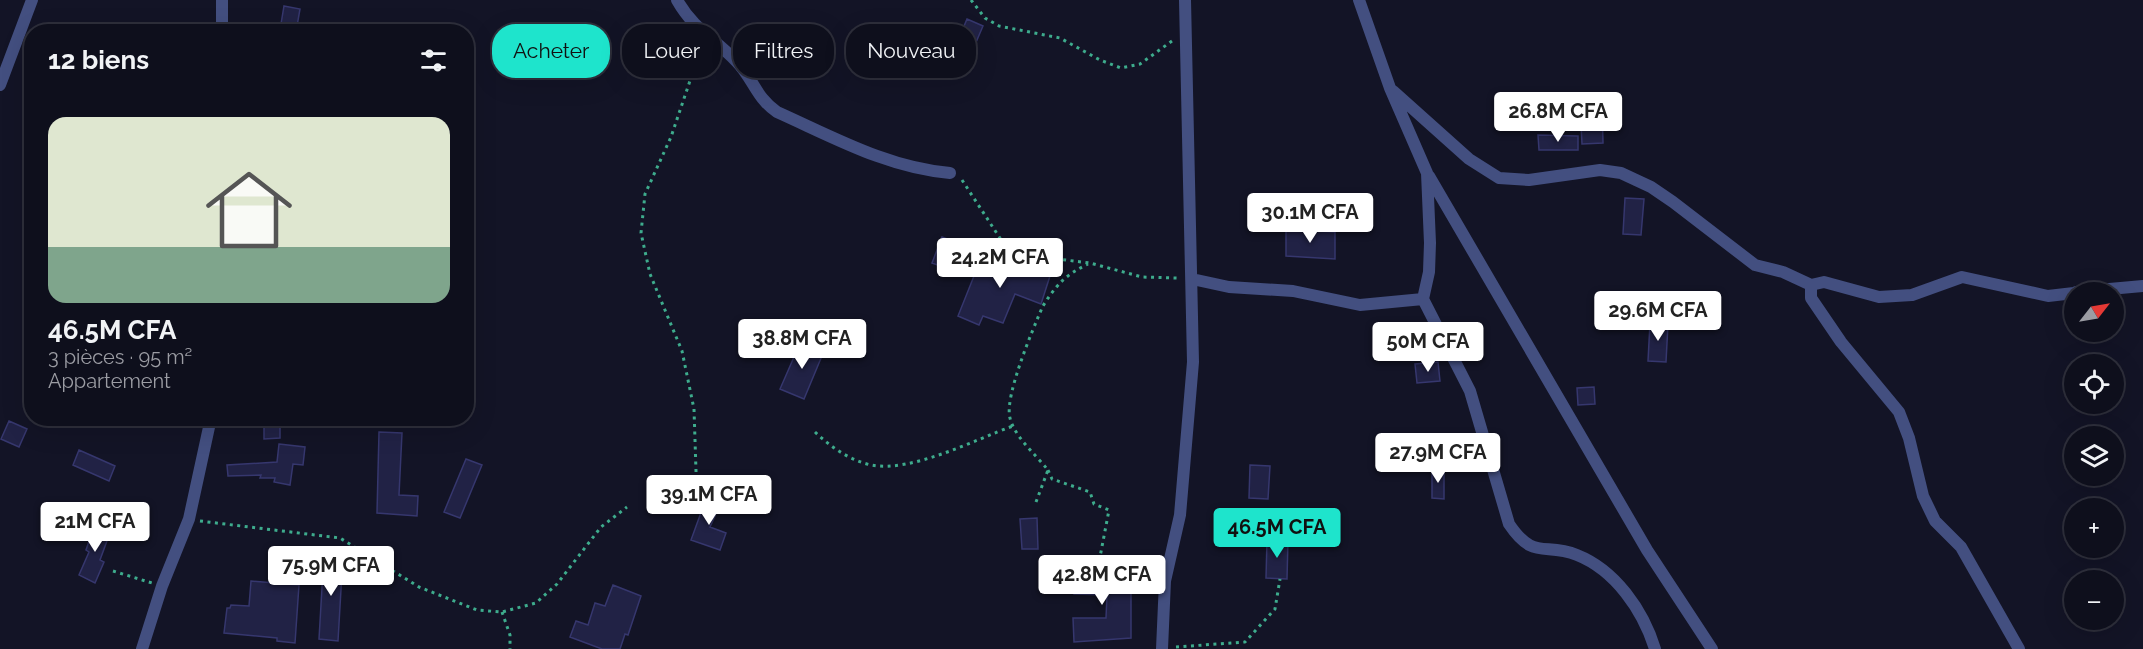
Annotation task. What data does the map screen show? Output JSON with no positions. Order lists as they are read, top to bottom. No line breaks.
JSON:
{"north":"top right","page":{"chip":["Acheter","Louer","Filtres","Nouveau"],"heading":"12 biens","price":["26.8M CFA","30.1M CFA","24.2M CFA","29.6M CFA","38.8M CFA","50M CFA","27.9M CFA","39.1M CFA","21M CFA","46.5M CFA","75.9M CFA","42.8M CFA"],"list":[{"name":"46.5M CFA","note":"3 pièces · 95 m² · Appartement"}],"map_buttons":["+","−"]}}
